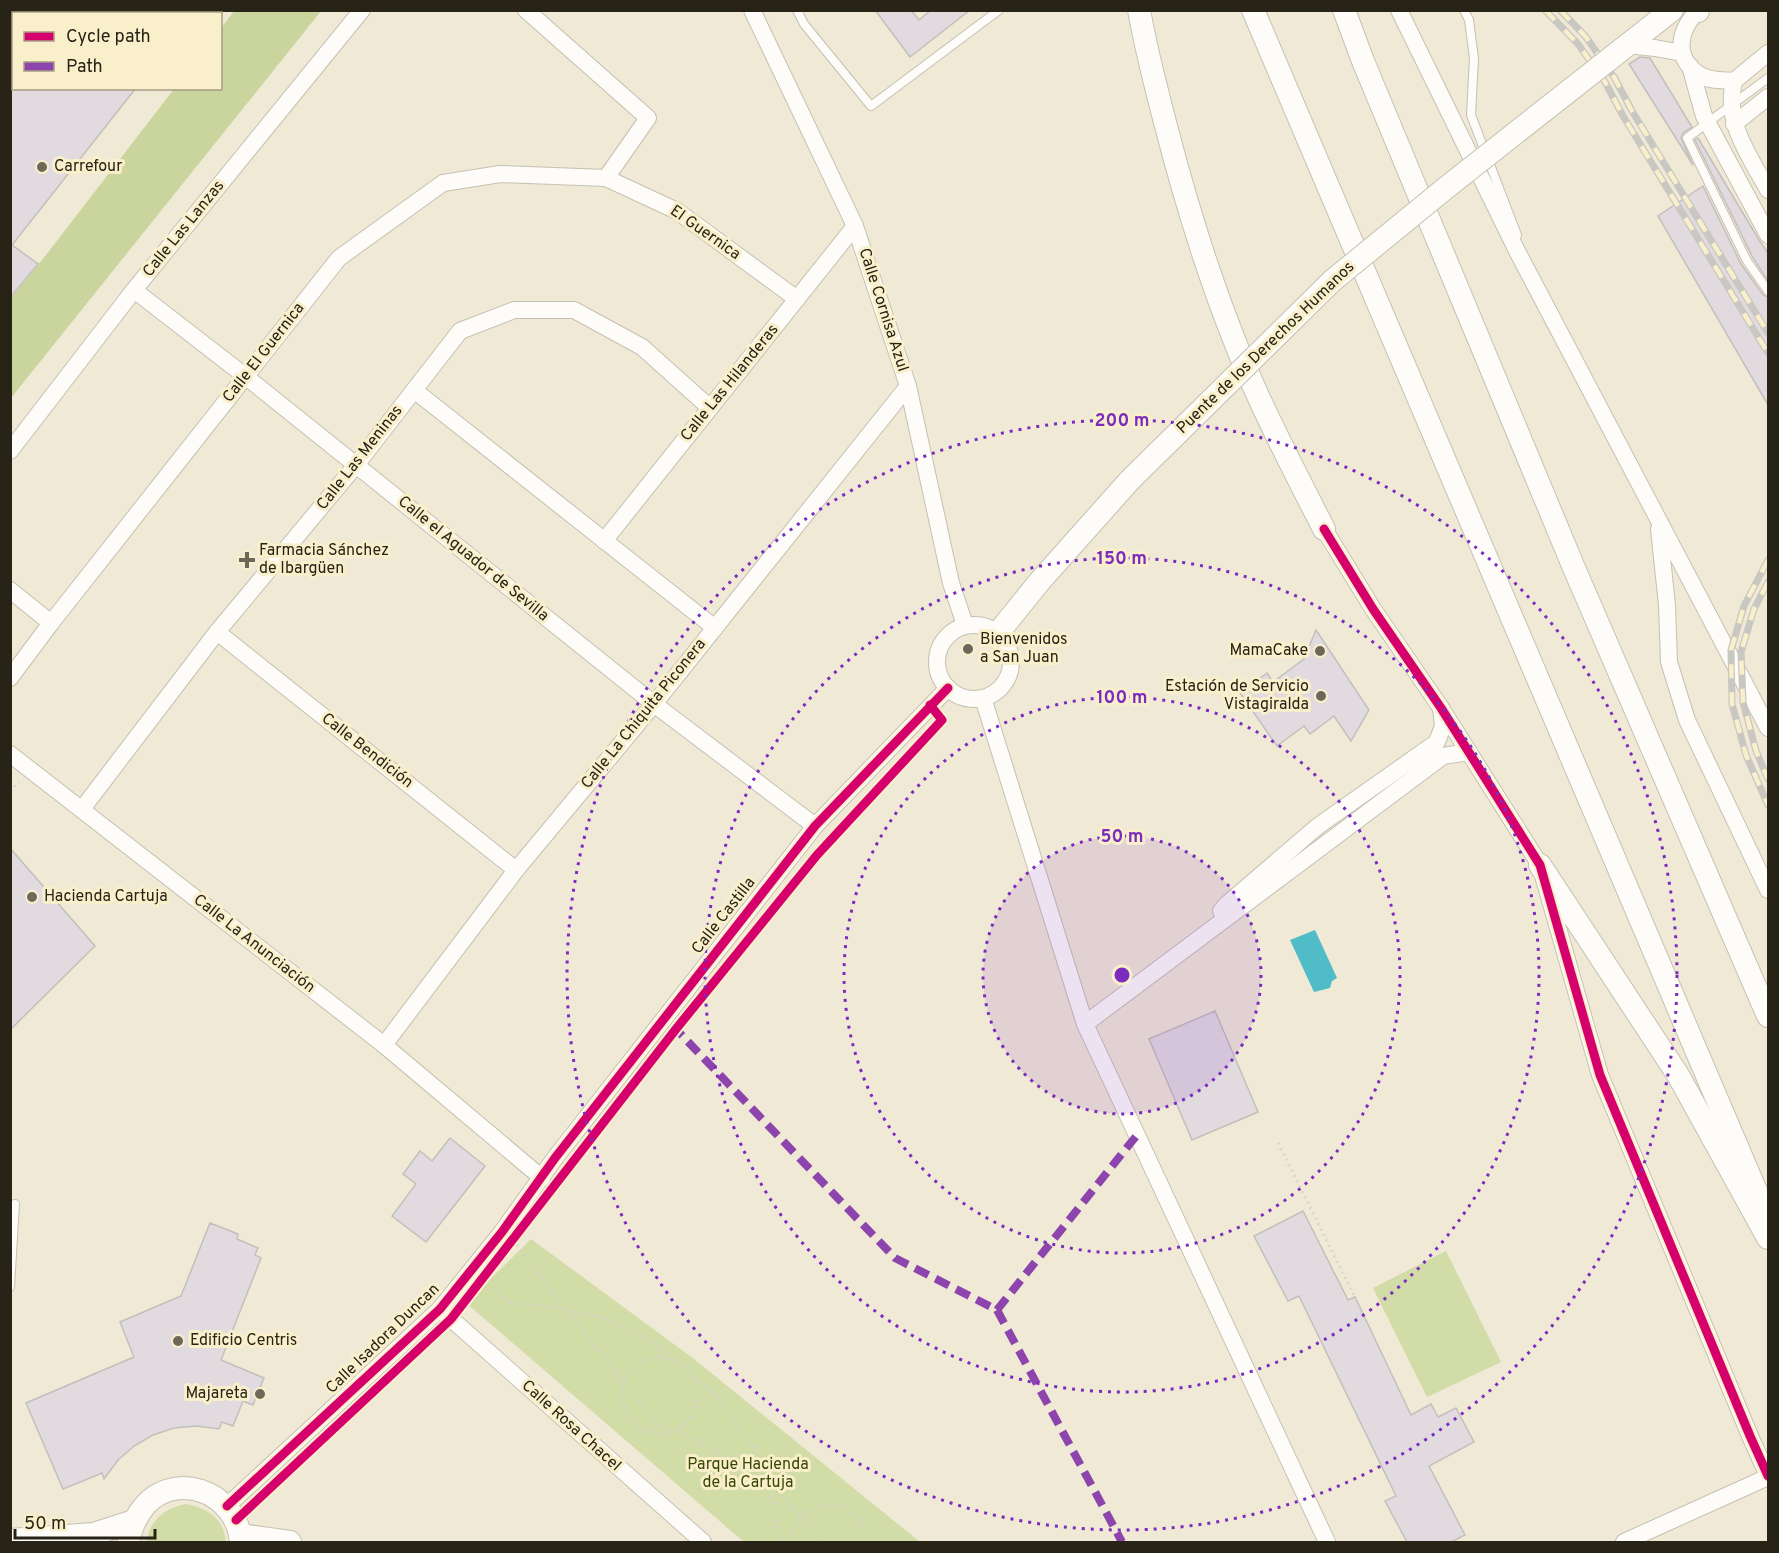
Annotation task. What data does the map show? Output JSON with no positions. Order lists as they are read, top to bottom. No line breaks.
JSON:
{"streets":{"main road":["Puente de los Derechos Humanos"],"street":["Calle Las Lanzas","El Guernica","Calle Cornisa Azul","Calle El Guernica","Calle Las Hilanderas","Calle Las Meninas","Calle el Aguador de Sevilla","Calle La Chiquita Piconera","Calle Bendición","Calle Castilla","Calle La Anunciación","Calle Isadora Duncan","Calle Rosa Chacel"]},"crossings":[["Calle Las Lanzas","Calle el Aguador de Sevilla"],["El Guernica","Calle El Guernica"],["El Guernica","Calle Las Hilanderas"],["Calle Cornisa Azul","Puente de los Derechos Humanos"],["Calle Cornisa Azul","Calle Las Hilanderas"],["Calle Cornisa Azul","Calle La Chiquita Piconera"],["Calle Cornisa Azul","Calle Castilla"],["Puente de los Derechos Humanos","Calle Castilla"],["Calle El Guernica","Calle el Aguador de Sevilla"],["Calle Las Hilanderas","Calle Las Meninas"],["Calle Las Meninas","Calle el Aguador de Sevilla"],["Calle Las Meninas","Calle Bendición"],["Calle Las Meninas","Calle La Anunciación"],["Calle el Aguador de Sevilla","Calle La Chiquita Piconera"],["Calle el Aguador de Sevilla","Calle Castilla"],["Calle La Chiquita Piconera","Calle Bendición"],["Calle La Chiquita Piconera","Calle La Anunciación"],["Calle Castilla","Calle La Anunciación"],["Calle Castilla","Calle Isadora Duncan"],["Calle La Anunciación","Calle Isadora Duncan"],["Calle Isadora Duncan","Calle Rosa Chacel"]],"parks":["Parque Hacienda de la Cartuja"],"places":{"other":["Carrefour","Bienvenidos a San Juan","MamaCake","Estación de Servicio Vistagiralda","Hacienda Cartuja","Edificio Centris","Majareta"],"health":["Farmacia Sánchez de Ibargüen"]},"legend":["Cycle path","Path"],"scale_bar":"50 m","rings":["200 m","150 m","100 m","50 m"]}
